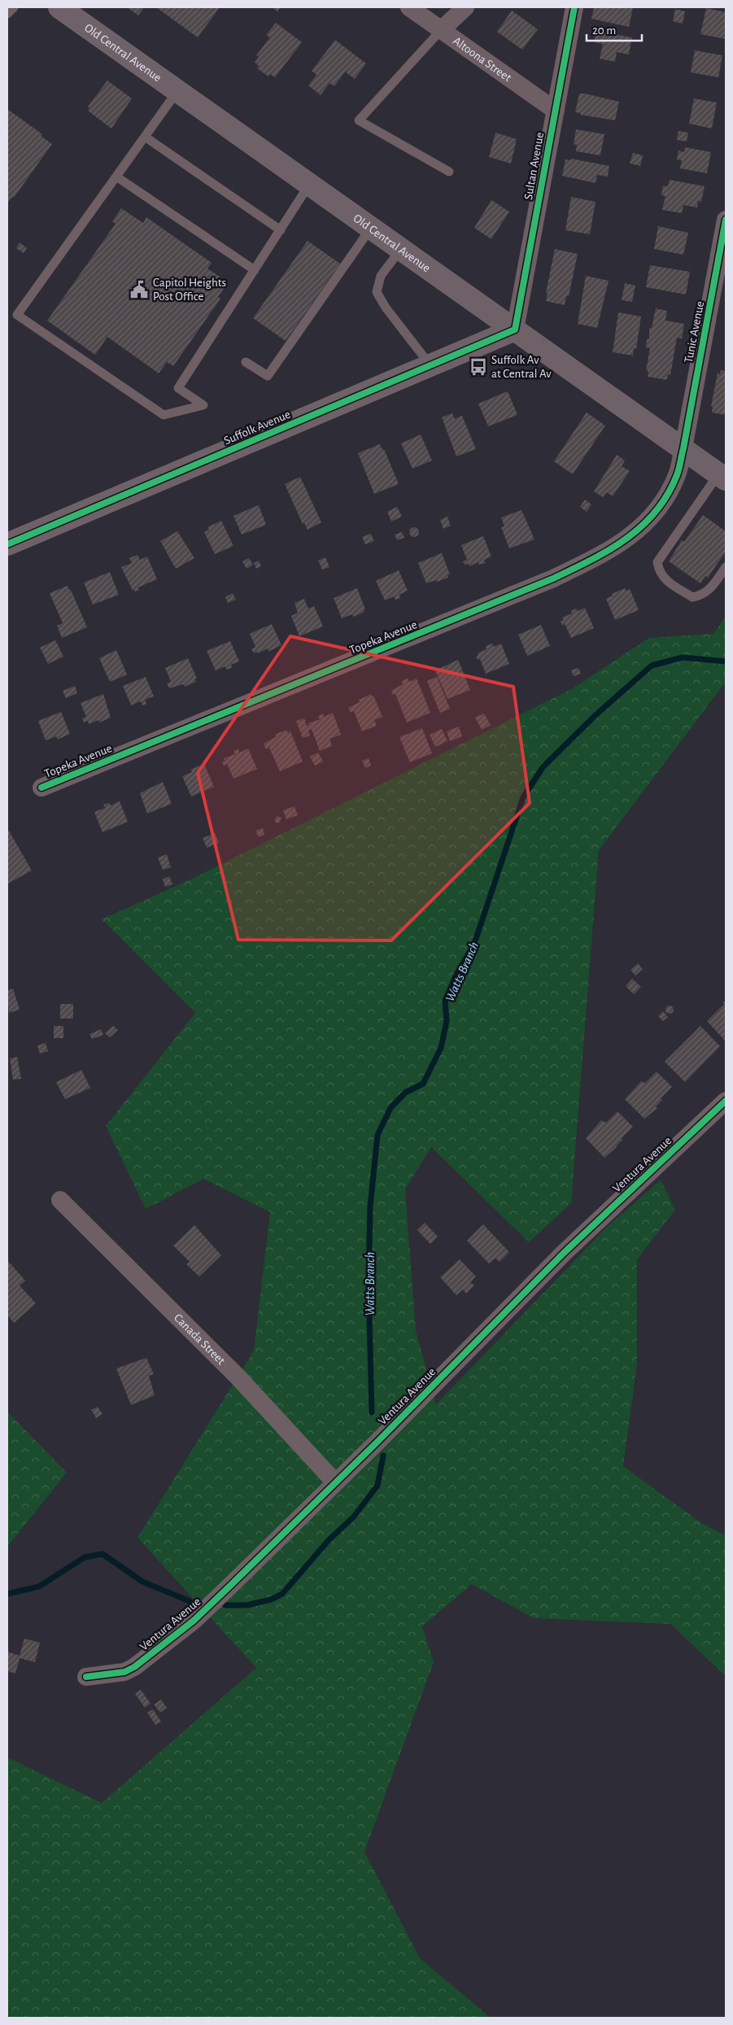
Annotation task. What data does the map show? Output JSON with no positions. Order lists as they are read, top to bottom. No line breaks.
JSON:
{"streets":{"main road":["Old Central Avenue","Suffolk Avenue"],"street":["Altoona Street","Sultan Avenue","Tunic Avenue","Topeka Avenue","Ventura Avenue","Canada Street"]},"crossings":[["Old Central Avenue","Sultan Avenue"],["Old Central Avenue","Tunic Avenue"],["Old Central Avenue","Suffolk Avenue"],["Old Central Avenue","Topeka Avenue"],["Altoona Street","Sultan Avenue"],["Sultan Avenue","Suffolk Avenue"],["Tunic Avenue","Topeka Avenue"],["Ventura Avenue","Canada Street"]],"water":["Watts Branch"],"places":{"public building":["Capitol Heights Post Office"],"bus stop":["Suffolk Av at Central Av"]},"scale_bar":"20 m"}
